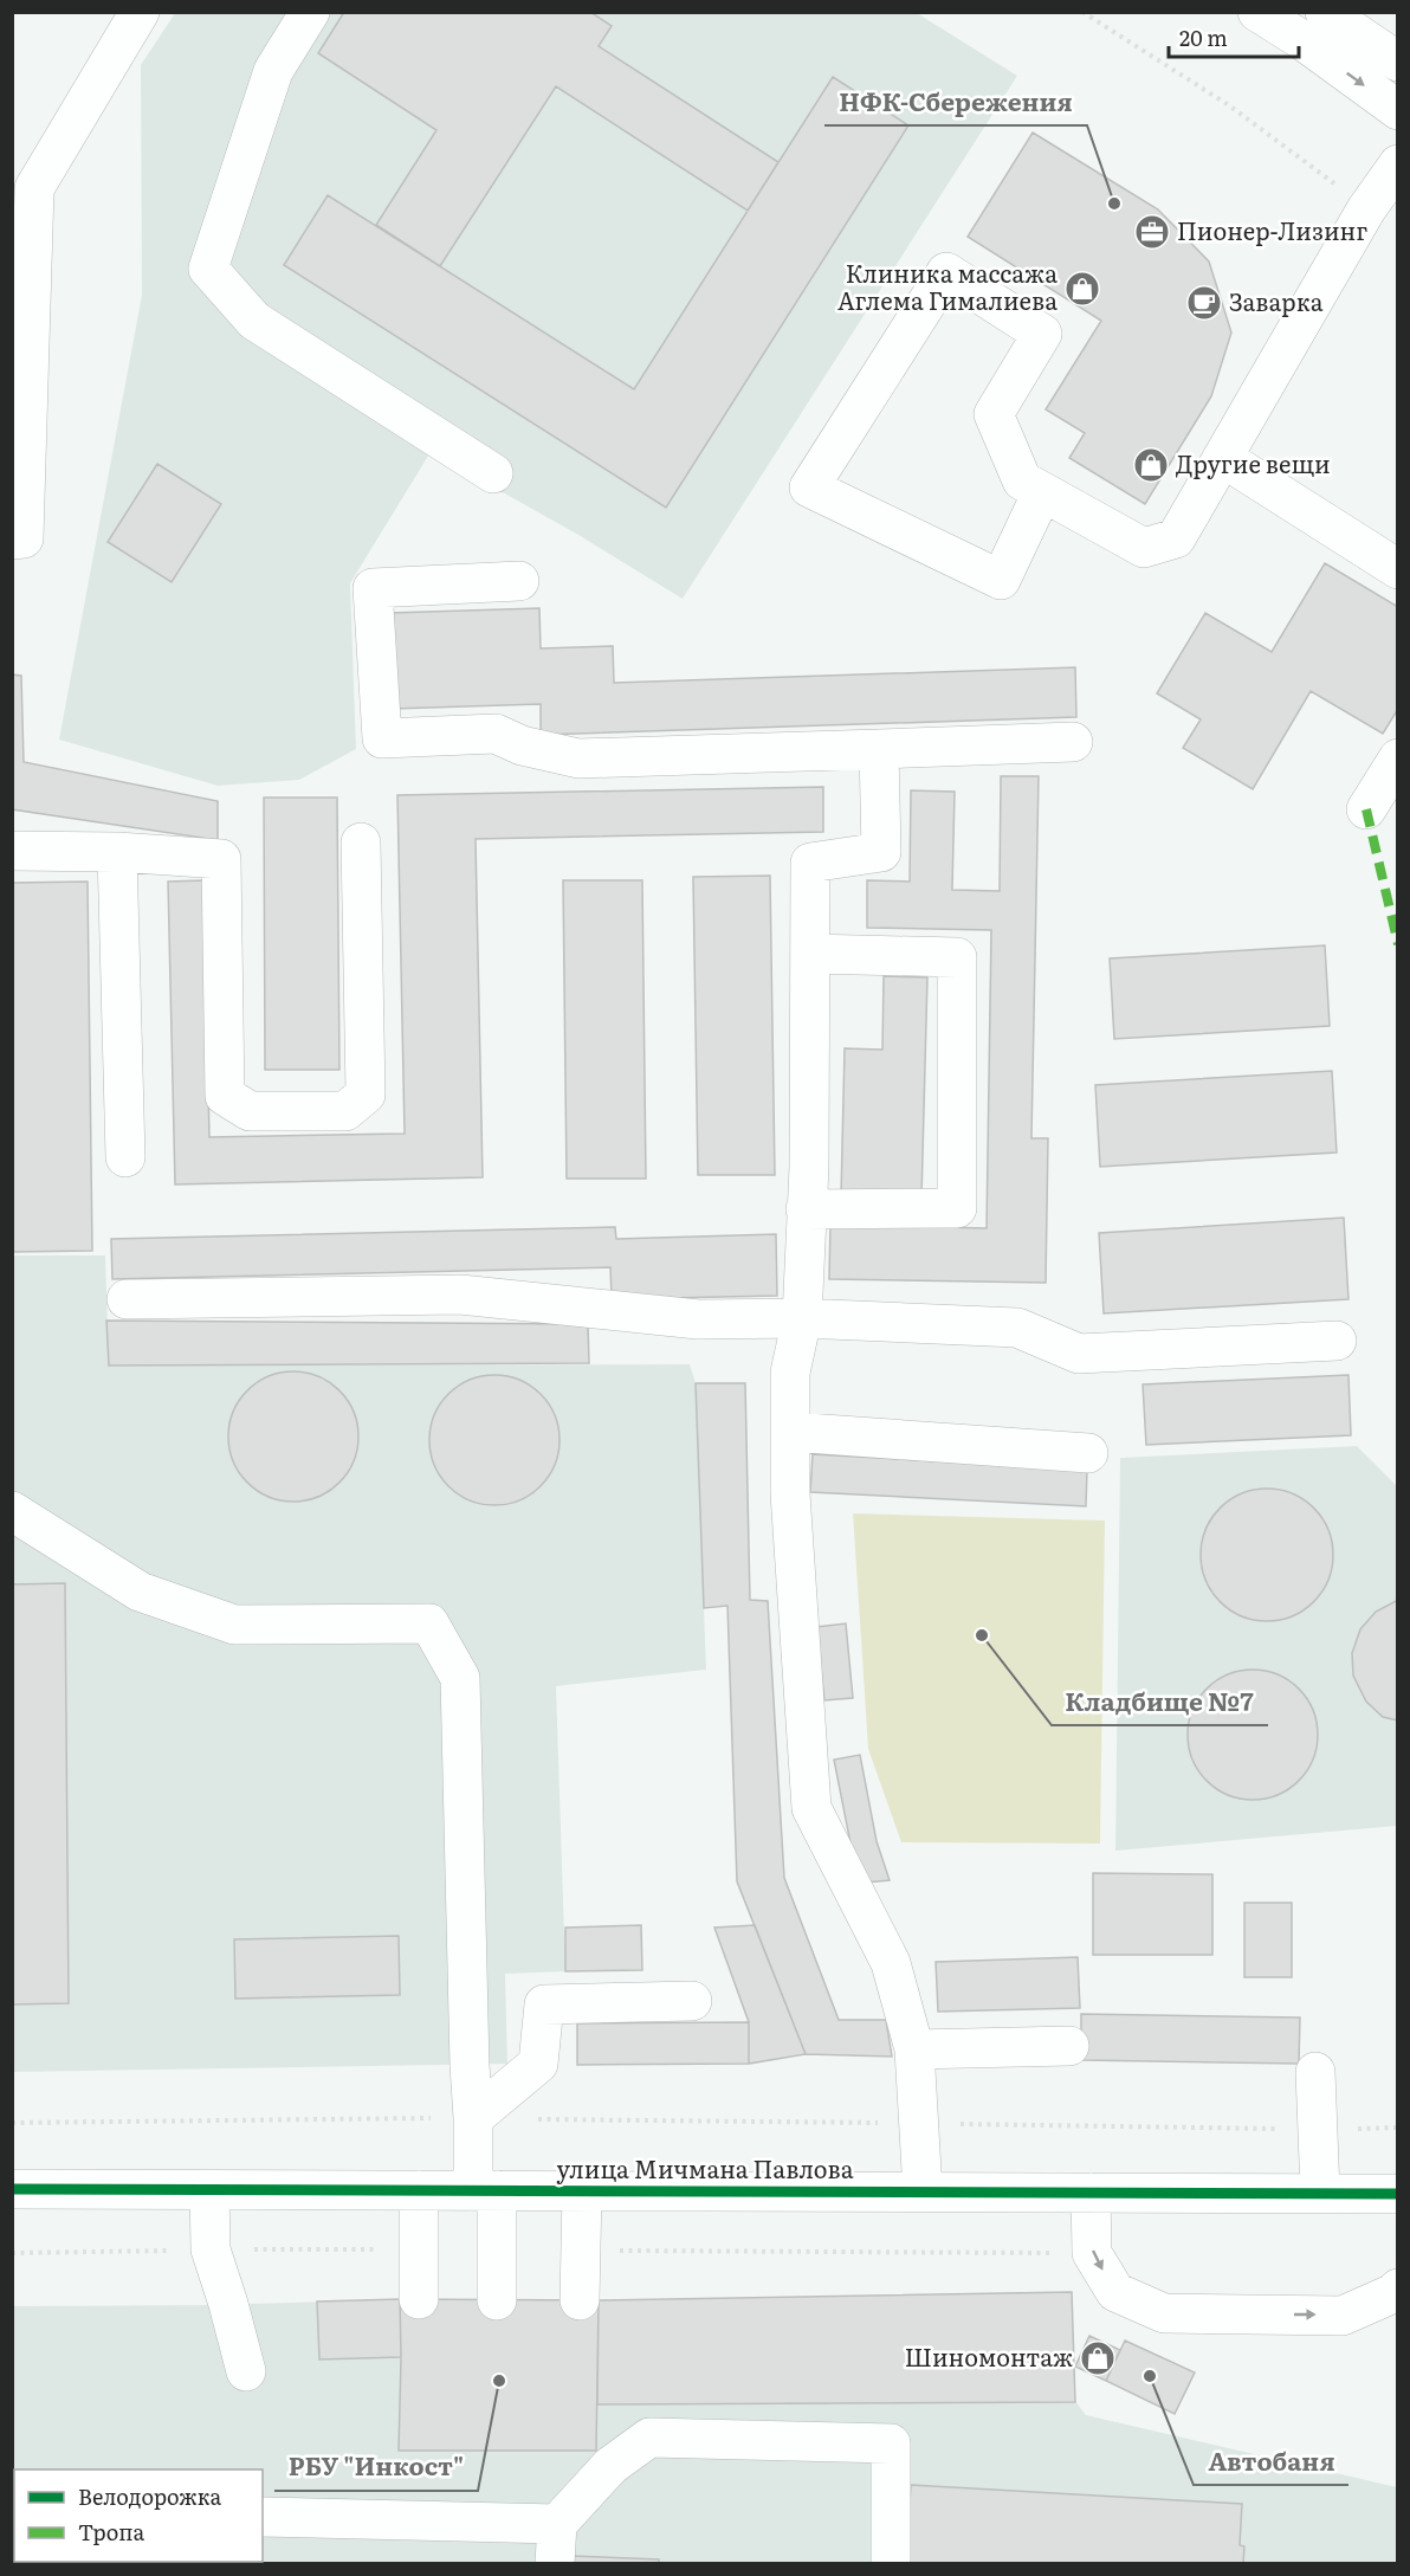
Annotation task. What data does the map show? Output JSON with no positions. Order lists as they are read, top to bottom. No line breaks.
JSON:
{"streets":{"street":["улица Мичмана Павлова"]},"places":{"other":["НФК-Сбережения","Кладбище №7","Автобаня","РБУ \"Инкост\""],"office":["Пионер-Лизинг"],"shop":["Клиника массажа Аглема Гималиева","Другие вещи","Шиномонтаж"],"cafe":["Заварка"]},"legend":["Велодорожка","Тропа"],"scale_bar":"20 m"}
